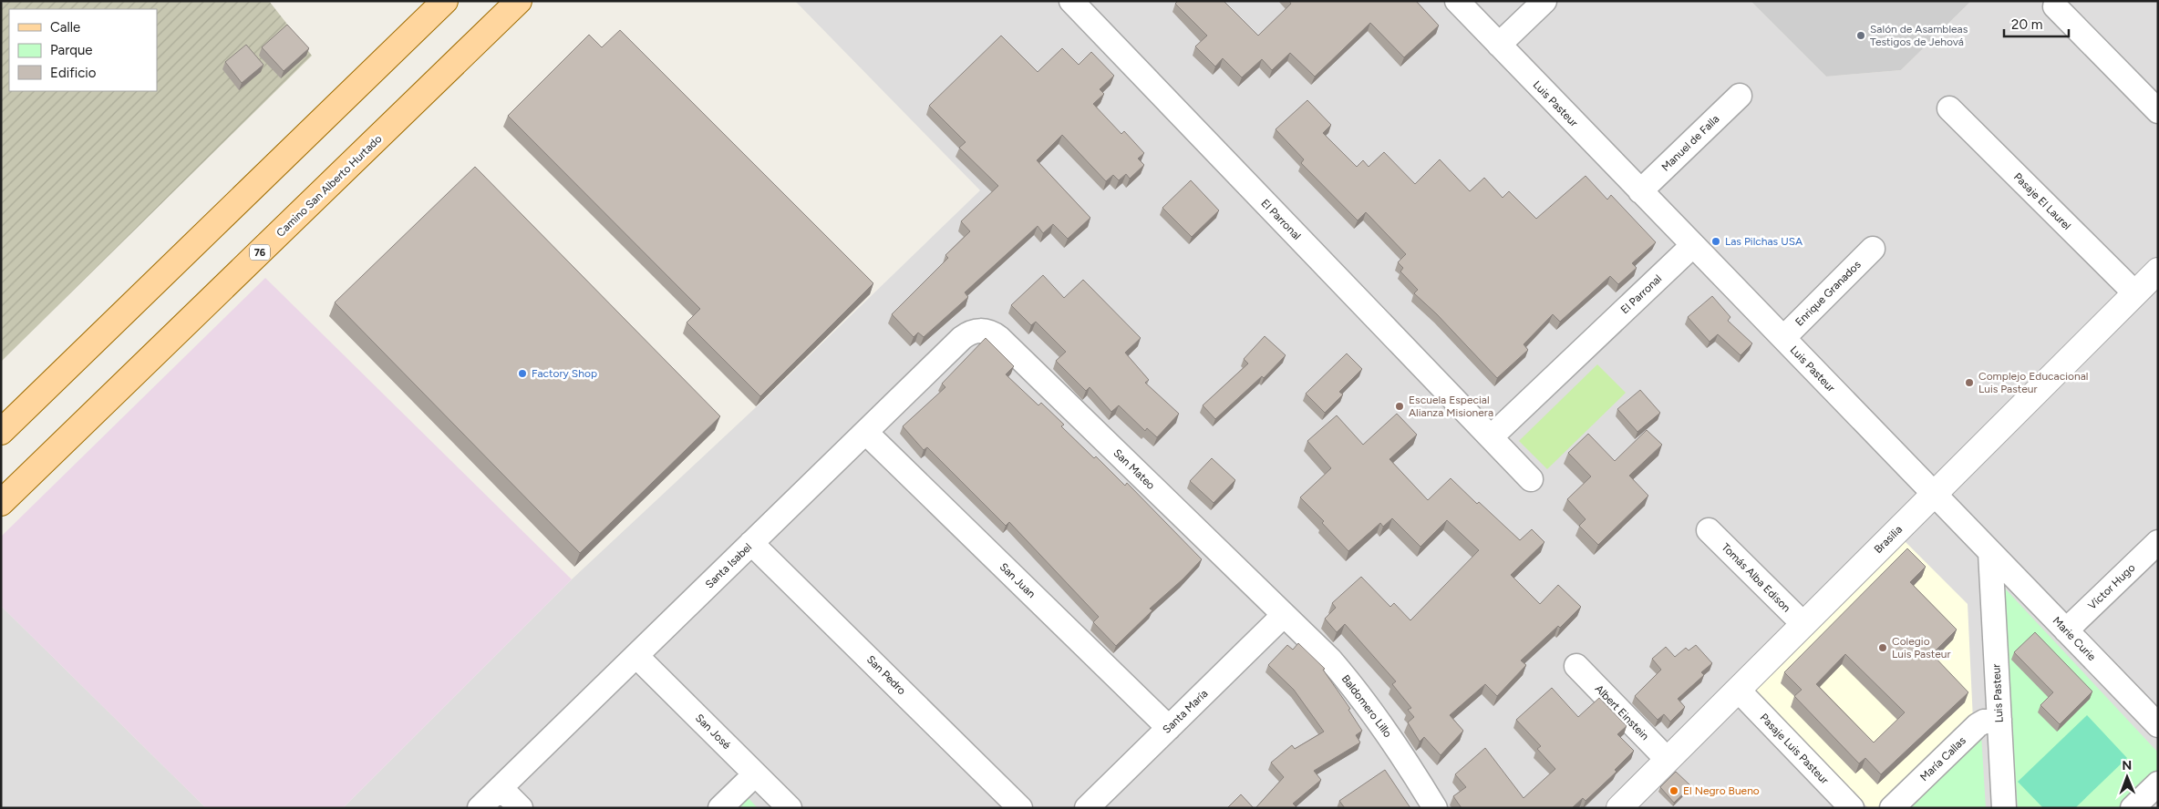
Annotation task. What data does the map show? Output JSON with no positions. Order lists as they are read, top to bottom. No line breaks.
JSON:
{"streets":{"main road":["Camino San Alberto Hurtado","76"],"street":["Luis Pasteur","Manuel de Falla","Pasaje El Laurel","El Parronal","Enrique Granados","San Mateo","Brasilia","Santa Isabel","Tomás Alba Edison","San Juan","Víctor Hugo","Marie Curie","San Pedro","Baldomero Lillo","Santa María","Albert Einstein","San José","Pasaje Luis Pasteur","María Callas"]},"crossings":[["Luis Pasteur","Manuel de Falla"],["Luis Pasteur","El Parronal"],["Luis Pasteur","Enrique Granados"],["Luis Pasteur","Brasilia"],["Luis Pasteur","Marie Curie"],["Luis Pasteur","María Callas"],["Pasaje El Laurel","Brasilia"],["San Mateo","Santa Isabel"],["San Mateo","Baldomero Lillo"],["San Mateo","Santa María"],["Brasilia","Tomás Alba Edison"],["Brasilia","Albert Einstein"],["Brasilia","Pasaje Luis Pasteur"],["Santa Isabel","San Juan"],["Santa Isabel","San Pedro"],["Santa Isabel","San José"],["San Juan","Santa María"],["Víctor Hugo","Marie Curie"],["Baldomero Lillo","Santa María"]],"places":["Salón de Asambleas Testigos de Jehová","Las Pilchas USA","Factory Shop","Complejo Educacional Luis Pasteur","Escuela Especial Alianza Misionera","Colegio Luis Pasteur","El Negro Bueno"],"legend":["Calle","Parque","Edificio"],"scale_bar":"20 m","north":"top"}
